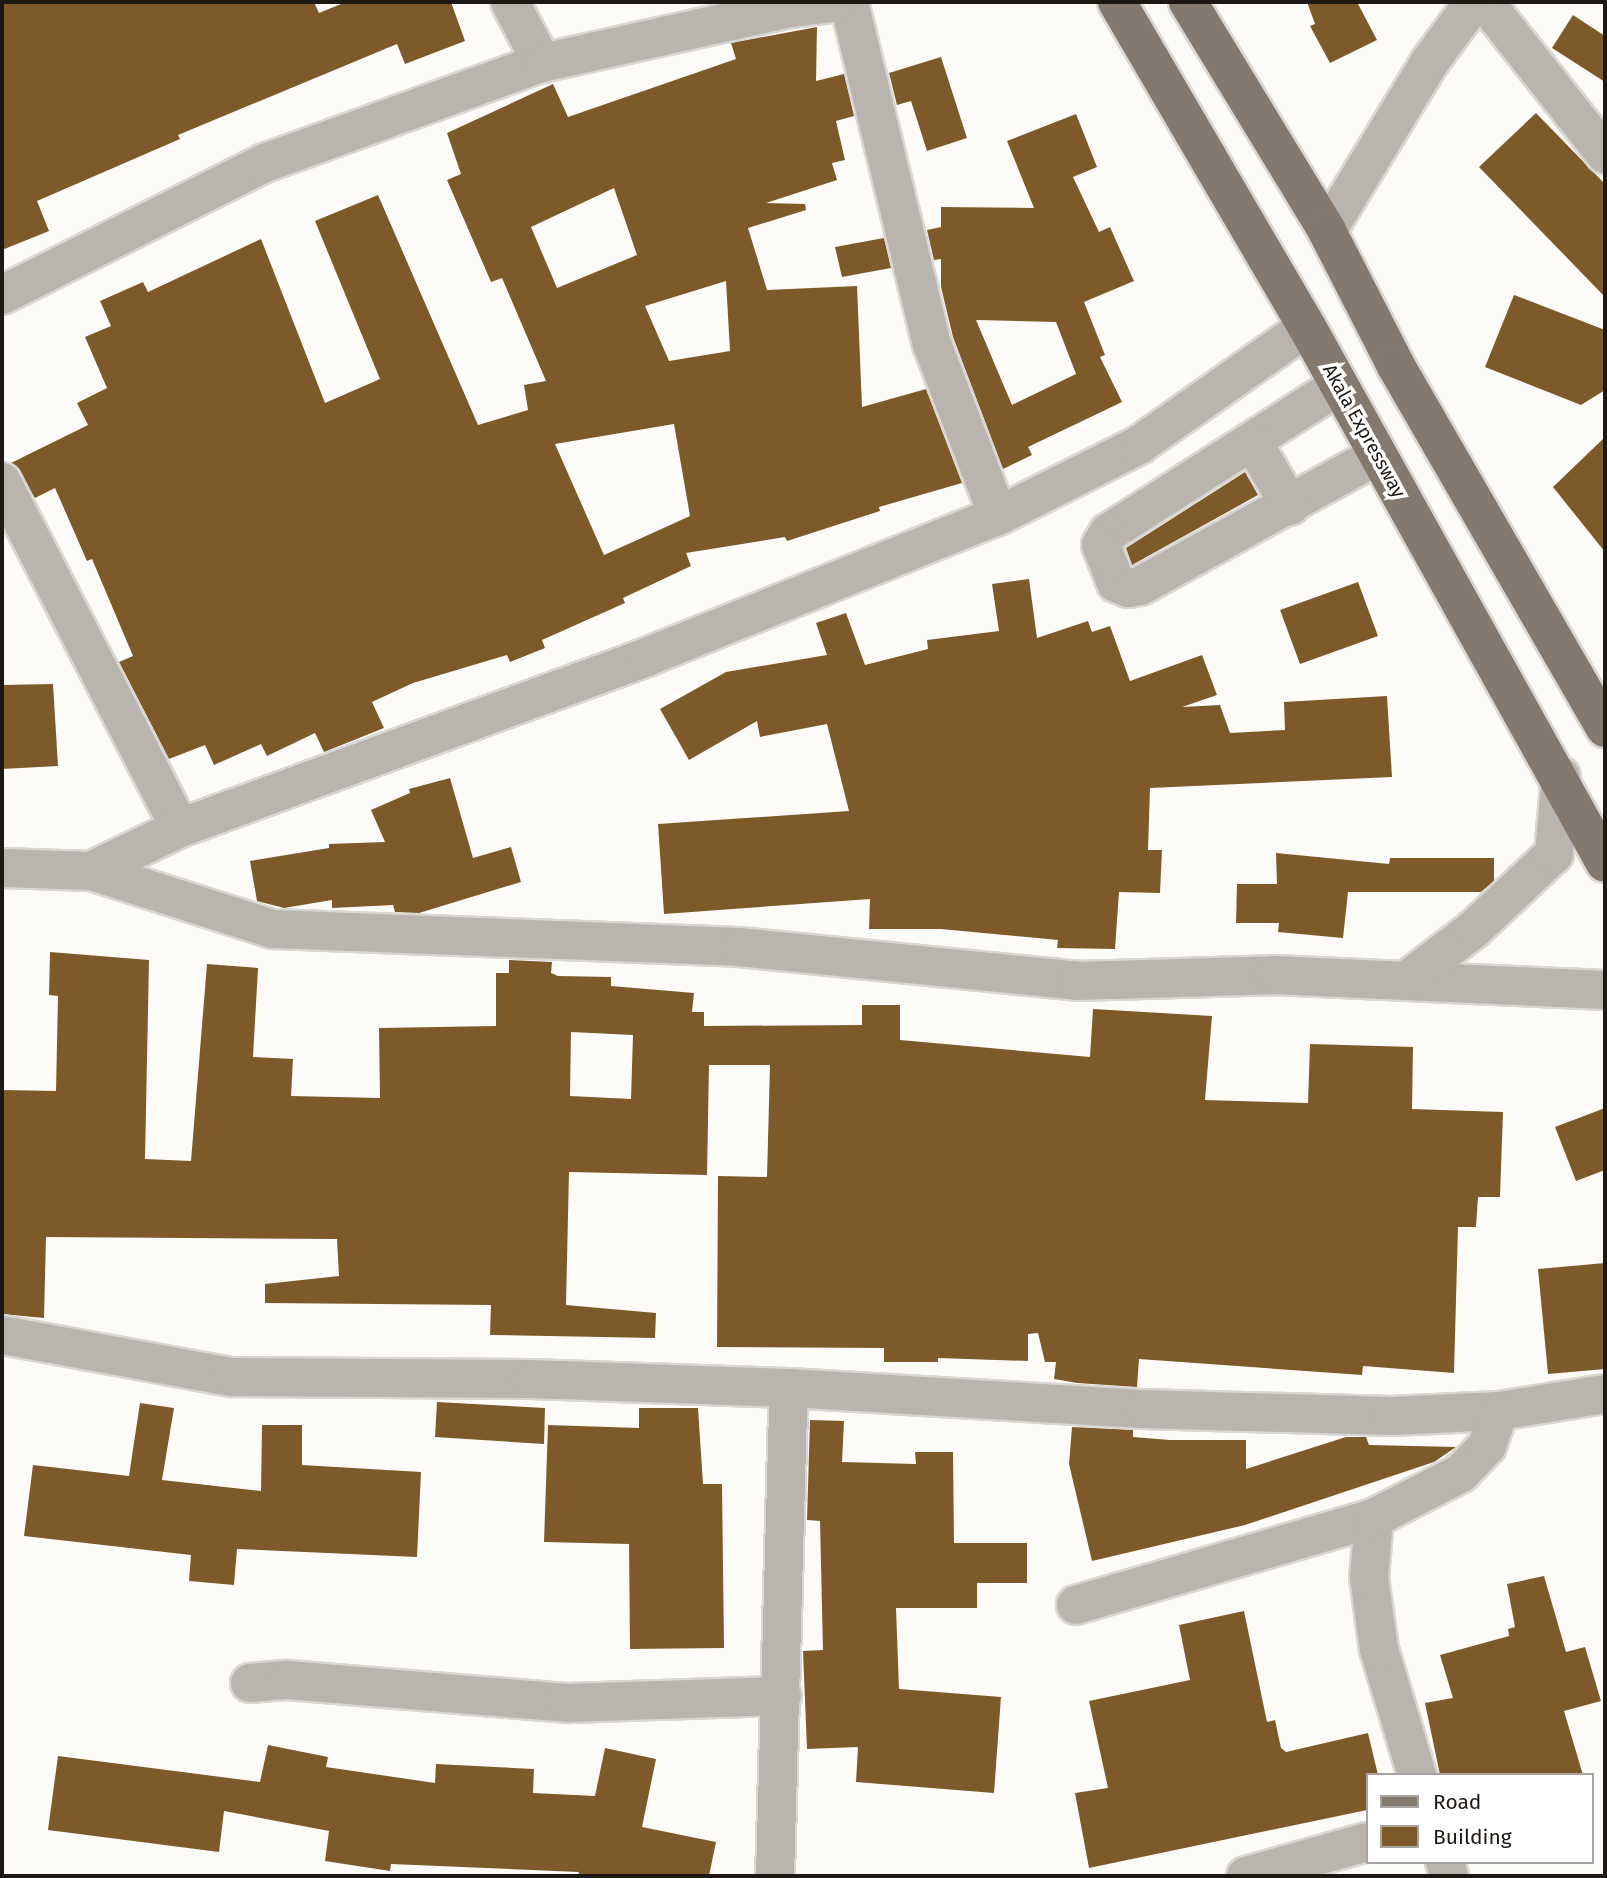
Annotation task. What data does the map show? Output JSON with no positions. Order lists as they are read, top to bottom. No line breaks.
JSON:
{"streets":{"main road":["Akala Expressway"]},"legend":["Road","Building"]}
